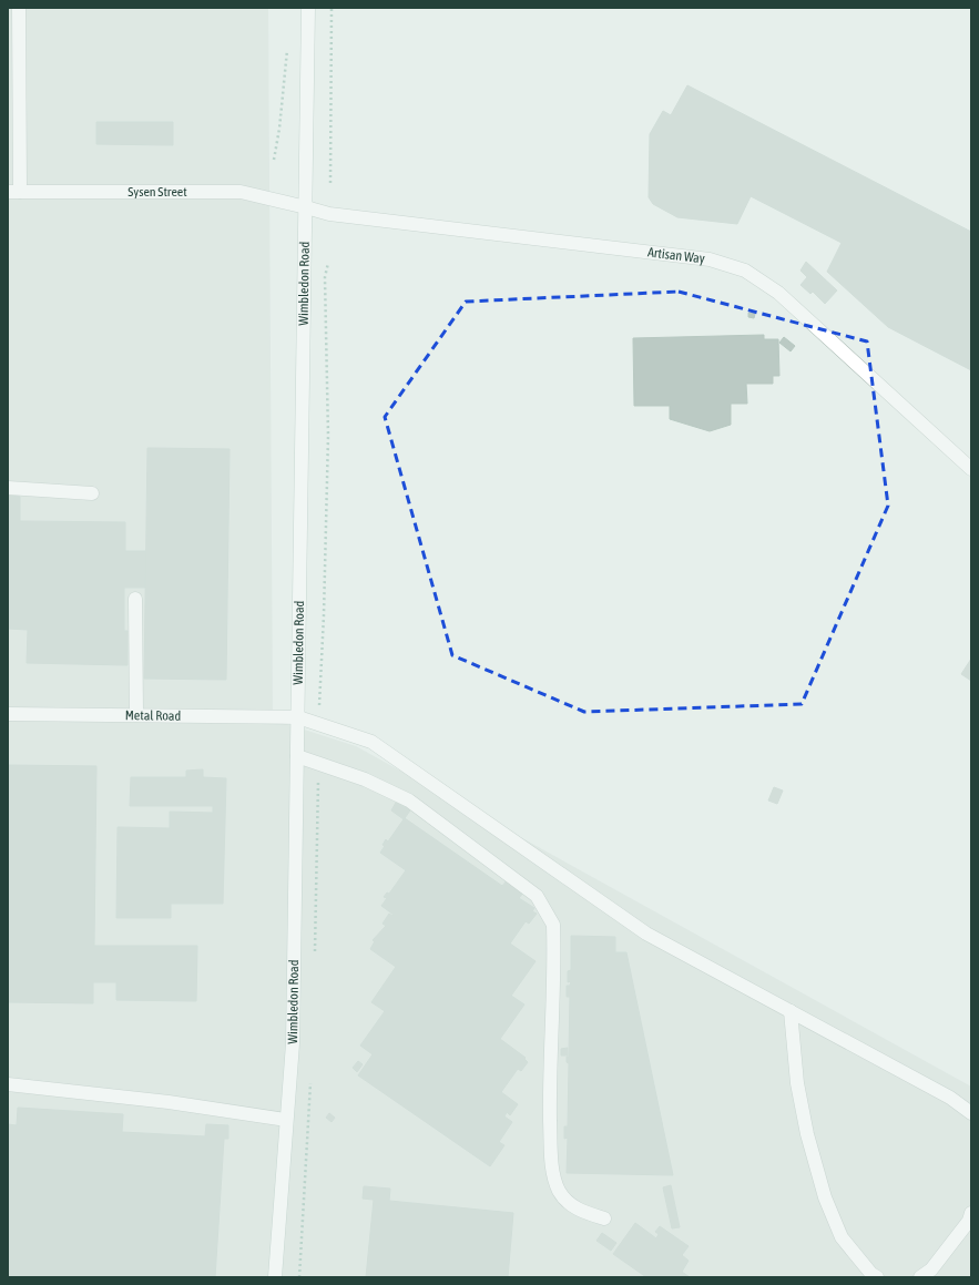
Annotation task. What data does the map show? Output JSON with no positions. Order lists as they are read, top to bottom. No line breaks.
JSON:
{"streets":{"main road":["Sysen Street","Artisan Way","Wimbledon Road","Metal Road"]},"crossings":[["Sysen Street","Artisan Way"],["Sysen Street","Wimbledon Road"],["Artisan Way","Wimbledon Road"],["Wimbledon Road","Metal Road"]]}
